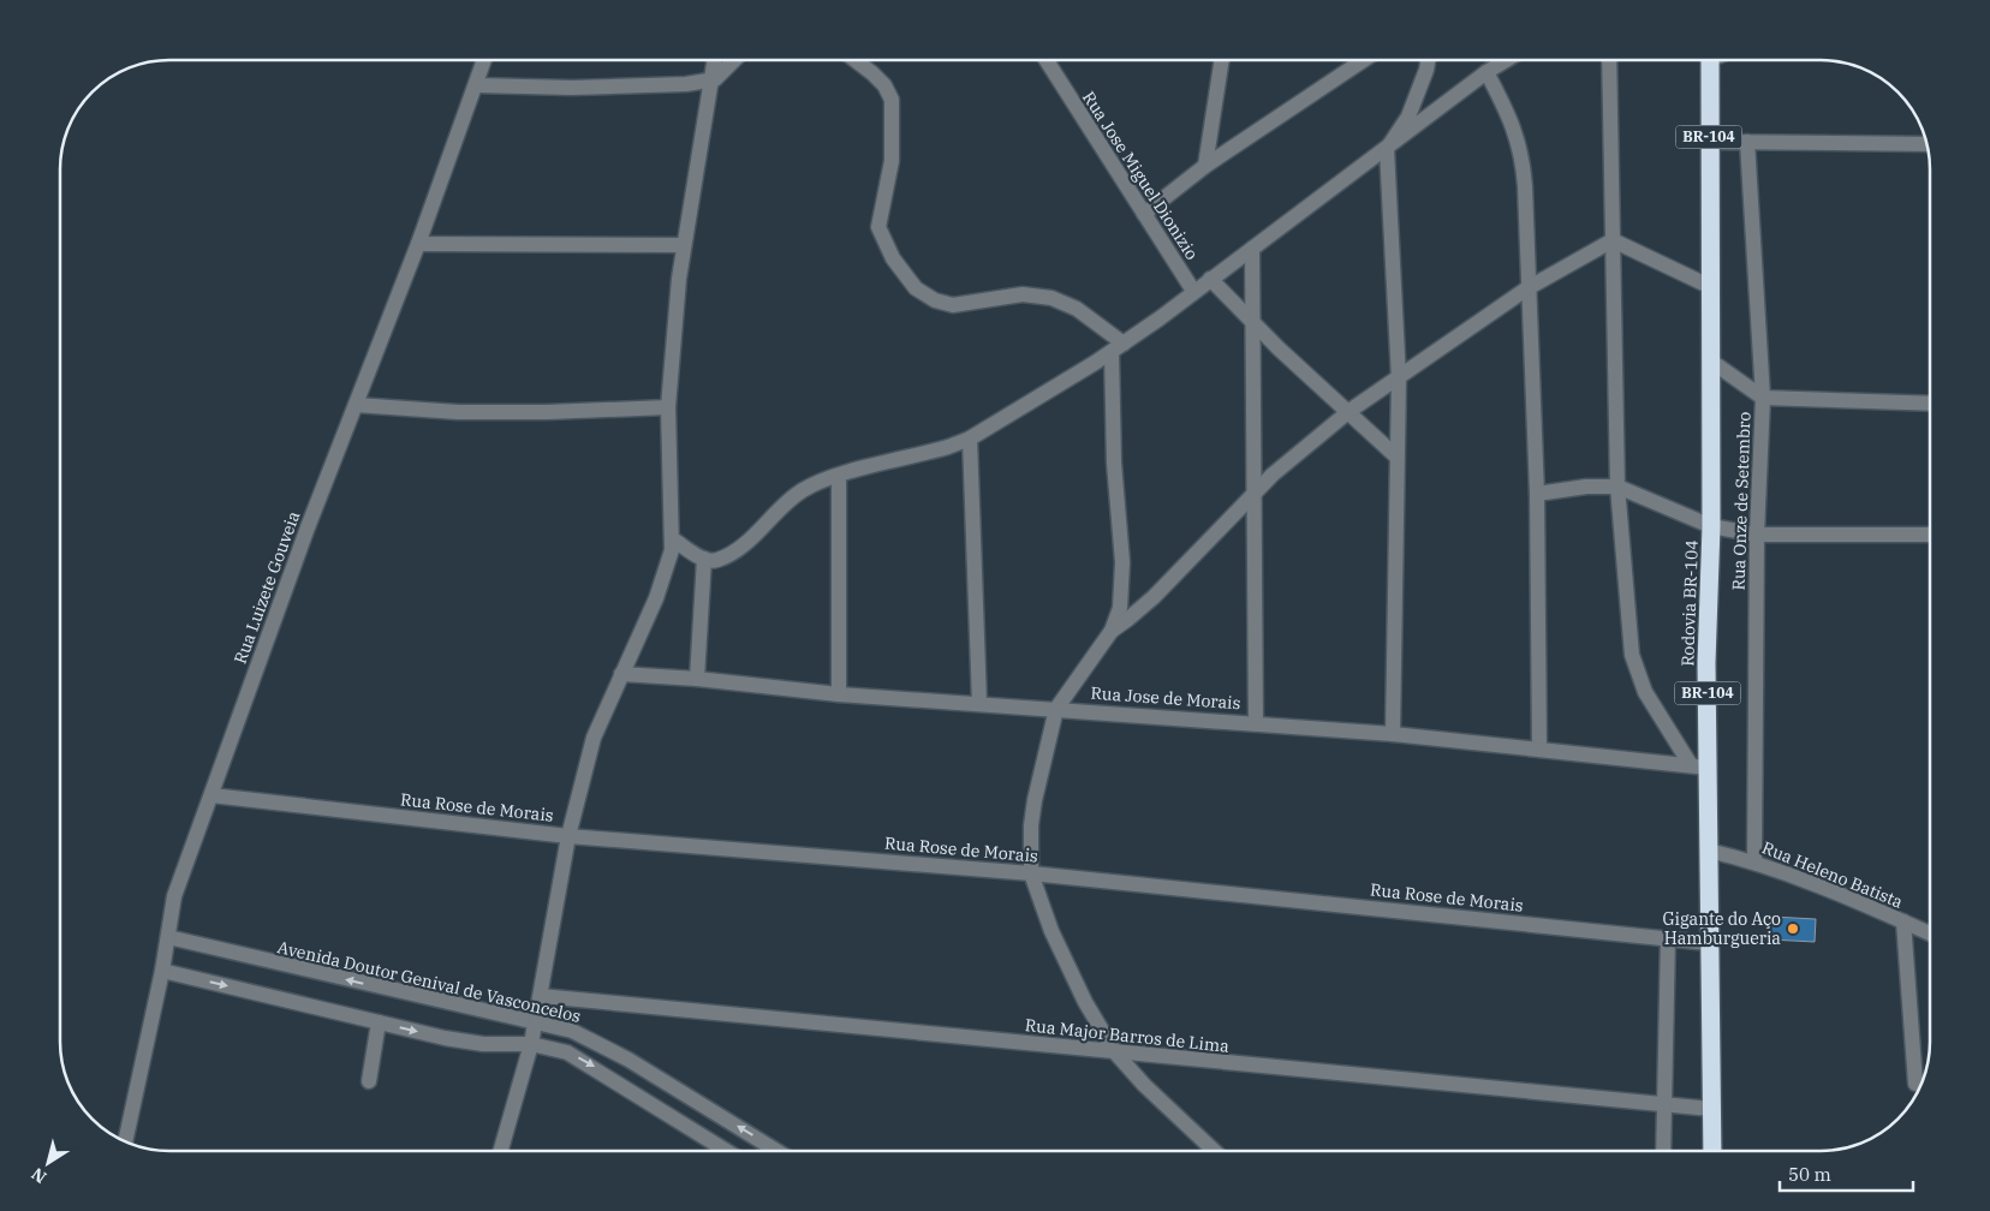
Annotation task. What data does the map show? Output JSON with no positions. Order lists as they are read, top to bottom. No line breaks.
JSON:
{"streets":{"highway":["BR-104","Rodovia BR-104"],"street":["Rua Jose Miguel Dionizio","Rua Onze de Setembro","Rua Luizete Gouveia","Rua Jose de Morais","Rua Rose de Morais","Rua Heleno Batista","Avenida Doutor Genival de Vasconcelos","Rua Major Barros de Lima"]},"crossings":[["BR-104","Rodovia BR-104"],["Rua Onze de Setembro","Rua Heleno Batista"],["Rua Luizete Gouveia","Rua Rose de Morais"],["Rua Luizete Gouveia","Avenida Doutor Genival de Vasconcelos"],["Rodovia BR-104","Rua Jose de Morais"],["Rodovia BR-104","Rua Rose de Morais"],["Rodovia BR-104","Rua Heleno Batista"],["Rodovia BR-104","Rua Major Barros de Lima"]],"places":["Gigante do Aço Hamburgueria"],"scale_bar":"50 m","north":"bottom left"}
